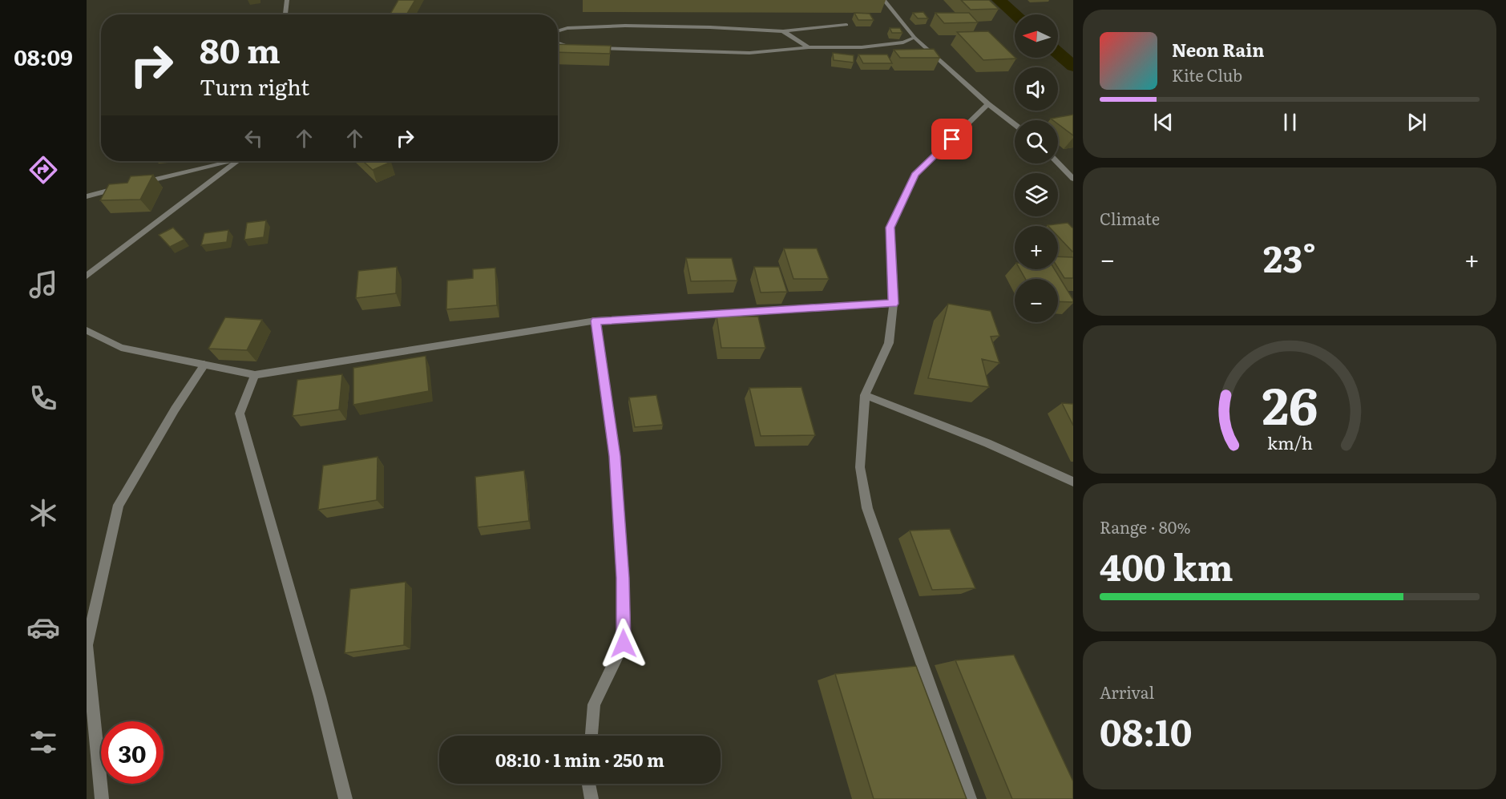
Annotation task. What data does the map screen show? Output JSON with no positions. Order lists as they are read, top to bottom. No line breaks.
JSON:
{"north":"left","page":{"tabs":"08:09","map_buttons":["+","−"],"turn":["80 m","Turn right"],"song":["Neon Rain","Kite Club"],"tile":["Climate",["Range · 80%","400 km"],["Arrival","08:10"]],"heat":["−","23°","+"],"limit":"30","trip":"08:10 · 1 min · 250 m","gauge":["26","km/h"]}}
